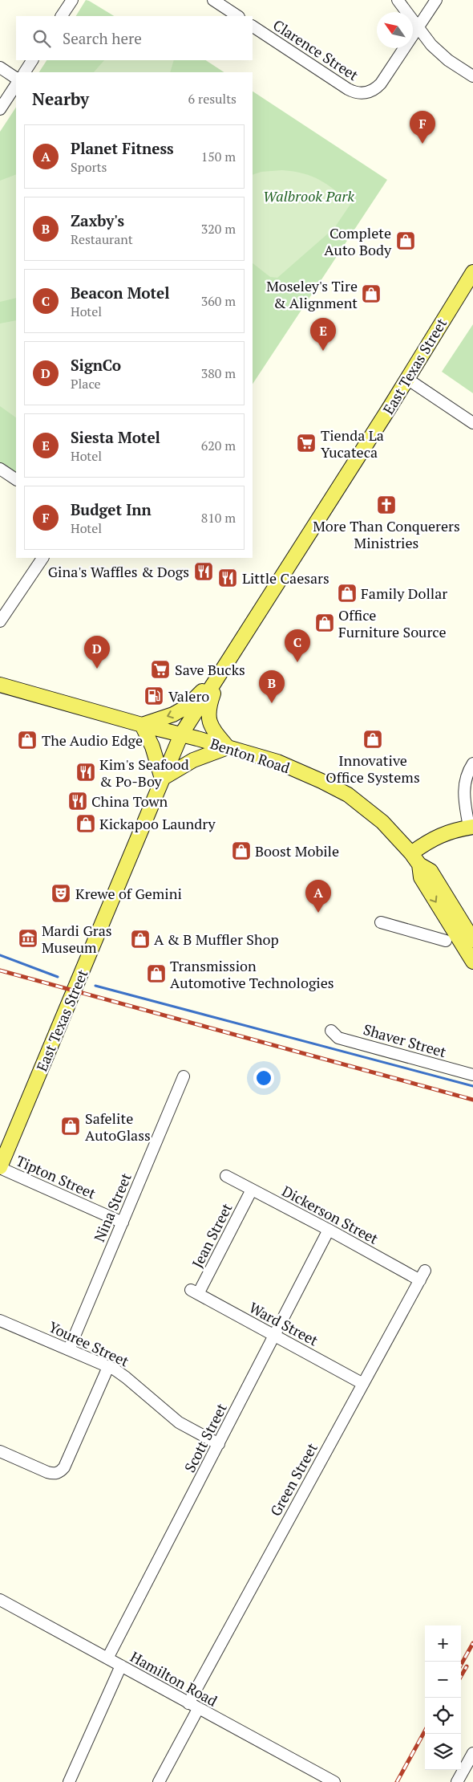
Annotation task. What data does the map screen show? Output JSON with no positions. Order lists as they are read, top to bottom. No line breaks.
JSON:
{"streets":{"main road":["East Texas Street","Benton Road"],"street":["Clarence Street","Shaver Street","Tipton Street","Nina Street","Dickerson Street","Jean Street","Ward Street","Youree Street","Scott Street","Green Street","Hamilton Road"]},"crossings":[["East Texas Street","Benton Road"],["East Texas Street","Tipton Street"],["Tipton Street","Nina Street"],["Nina Street","Youree Street"],["Dickerson Street","Jean Street"],["Dickerson Street","Scott Street"],["Dickerson Street","Green Street"],["Jean Street","Ward Street"],["Ward Street","Scott Street"],["Ward Street","Green Street"],["Youree Street","Scott Street"],["Scott Street","Hamilton Road"],["Green Street","Hamilton Road"]],"parks":["Walbrook Park"],"places":{"shop":["Complete Auto Body","Moseley's Tire & Alignment","Family Dollar","Office Furniture Source","Innovative Office Systems","The Audio Edge","Kickapoo Laundry","Boost Mobile","A & B Muffler Shop","Transmission Automotive Technologies","Safelite AutoGlass"],"supermarket":["Tienda La Yucateca","Save Bucks"],"church":["More Than Conquerers Ministries"],"restaurant":["Gina's Waffles & Dogs","Little Caesars","Kim's Seafood & Po-Boy","China Town"],"fuel station":["Valero"],"theatre":["Krewe of Gemini"],"museum":["Mardi Gras Museum"]},"north":"top left","page":{"search":"Search here","heading":["Nearby","6 results"],"pins":["F","E","C","D","B","A"],"list":[{"mark":"A","name":"Planet Fitness","note":"Sports","value":"150 m"},{"mark":"B","name":"Zaxby's","note":"Restaurant","value":"320 m"},{"mark":"C","name":"Beacon Motel","note":"Hotel","value":"360 m"},{"mark":"D","name":"SignCo","note":"Place","value":"380 m"},{"mark":"E","name":"Siesta Motel","note":"Hotel","value":"620 m"},{"mark":"F","name":"Budget Inn","note":"Hotel","value":"810 m"}],"map_buttons":["+","−"]}}
